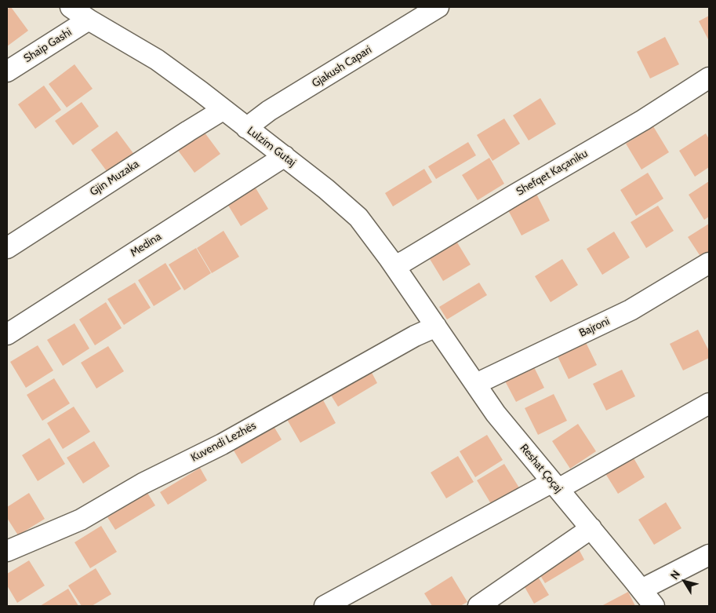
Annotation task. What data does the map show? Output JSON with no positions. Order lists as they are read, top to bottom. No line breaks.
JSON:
{"streets":{"street":["Shaip Gashi","Gjakush Capari","Lulzim Gutaj","Shefqet Kaçaniku","Gjin Muzaka","Medina","Bajroni","Kuvendi Lezhës","Reshat Çoçaj"]},"crossings":[["Shaip Gashi","Lulzim Gutaj"],["Gjakush Capari","Lulzim Gutaj"],["Lulzim Gutaj","Shefqet Kaçaniku"],["Lulzim Gutaj","Gjin Muzaka"],["Lulzim Gutaj","Medina"],["Lulzim Gutaj","Kuvendi Lezhës"],["Lulzim Gutaj","Reshat Çoçaj"],["Bajroni","Reshat Çoçaj"],["Kuvendi Lezhës","Reshat Çoçaj"]],"north":"top left"}
